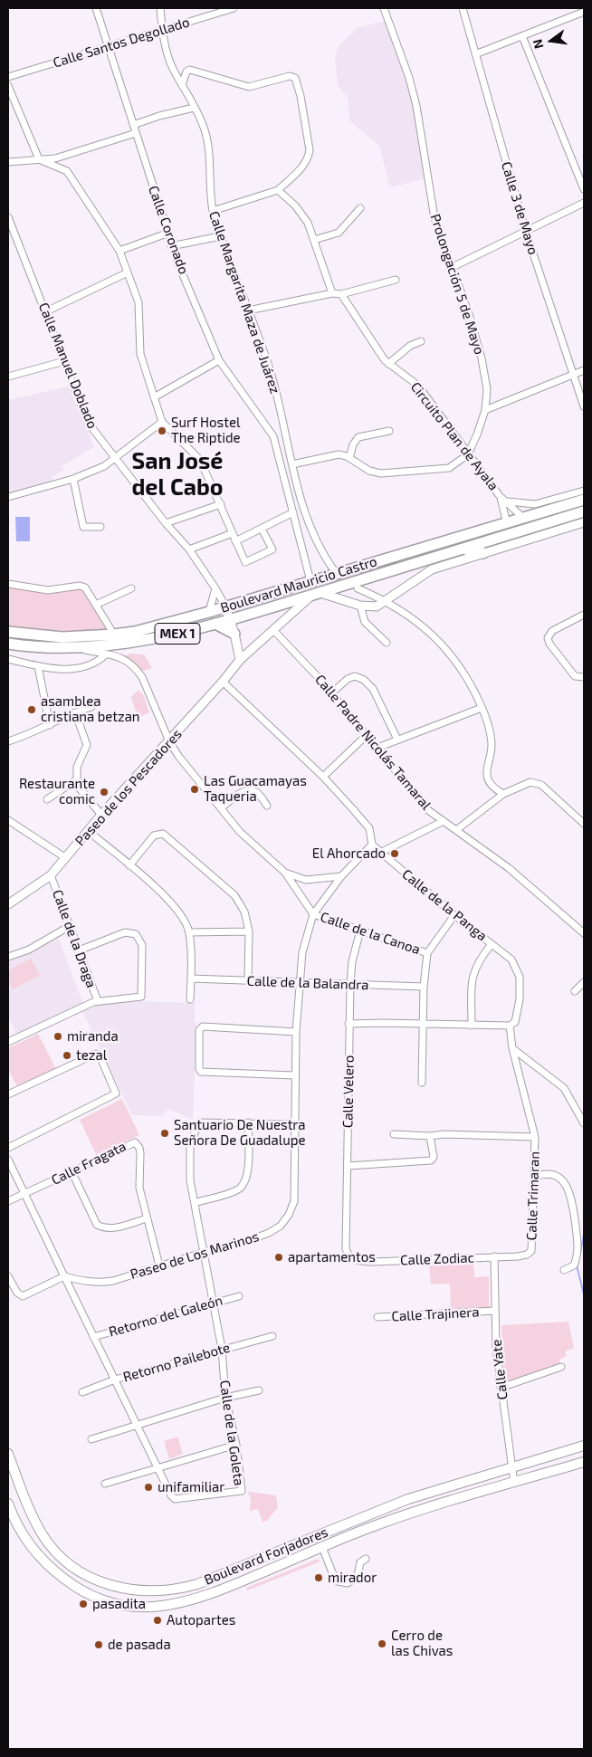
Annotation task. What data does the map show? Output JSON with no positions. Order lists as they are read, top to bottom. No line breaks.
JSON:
{"streets":{"main road":["Boulevard Mauricio Castro","MEX 1","Boulevard Forjadores"],"street":["Calle Santos Degollado","Calle 3 de Mayo","Calle Coronado","Prolongación 5 de Mayo","Calle Margarita Maza de Juárez","Calle Manuel Doblado","Circuito Plan de Ayala","Calle Padre Nicolás Tamaral","Paseo de los Pescadores","Calle de la Panga","Calle de la Canoa","Calle de la Draga","Calle de la Balandra","Calle Velero","Calle Fragata","Calle Trimaran","Paseo de Los Marinos","Calle Zodiac","Calle Trajinera","Retorno del Galeón","Retorno Pailebote","Calle Yate","Calle de la Goleta"]},"crossings":[["Calle Santos Degollado","Calle Coronado"],["Calle Santos Degollado","Calle Margarita Maza de Juárez"],["Prolongación 5 de Mayo","Circuito Plan de Ayala"],["Calle Manuel Doblado","Boulevard Mauricio Castro"],["Circuito Plan de Ayala","Boulevard Mauricio Castro"],["Boulevard Mauricio Castro","Paseo de los Pescadores"],["Calle Padre Nicolás Tamaral","Paseo de los Pescadores"],["Paseo de los Pescadores","Calle de la Draga"],["Calle de la Panga","Calle Trimaran"],["Calle de la Panga","Paseo de Los Marinos"],["Calle de la Canoa","Calle Velero"],["Calle de la Canoa","Paseo de Los Marinos"],["Calle de la Balandra","Calle Velero"],["Calle de la Balandra","Paseo de Los Marinos"],["Calle Velero","Calle Zodiac"],["Calle Fragata","Paseo de Los Marinos"],["Calle Trimaran","Calle Zodiac"],["Paseo de Los Marinos","Calle de la Goleta"],["Calle Zodiac","Calle Yate"],["Calle Trajinera","Calle Yate"],["Retorno del Galeón","Calle de la Goleta"],["Retorno Pailebote","Calle de la Goleta"],["Calle Yate","Boulevard Forjadores"]],"districts":["San José del Cabo"],"places":["Surf Hostel The Riptide","asamblea cristiana betzan","Las Guacamayas Taqueria","Restaurante comic","El Ahorcado","miranda","tezal","Santuario De Nuestra Señora De Guadalupe","apartamentos","unifamiliar","mirador","pasadita","Autopartes","Cerro de las Chivas","de pasada"],"north":"left"}
